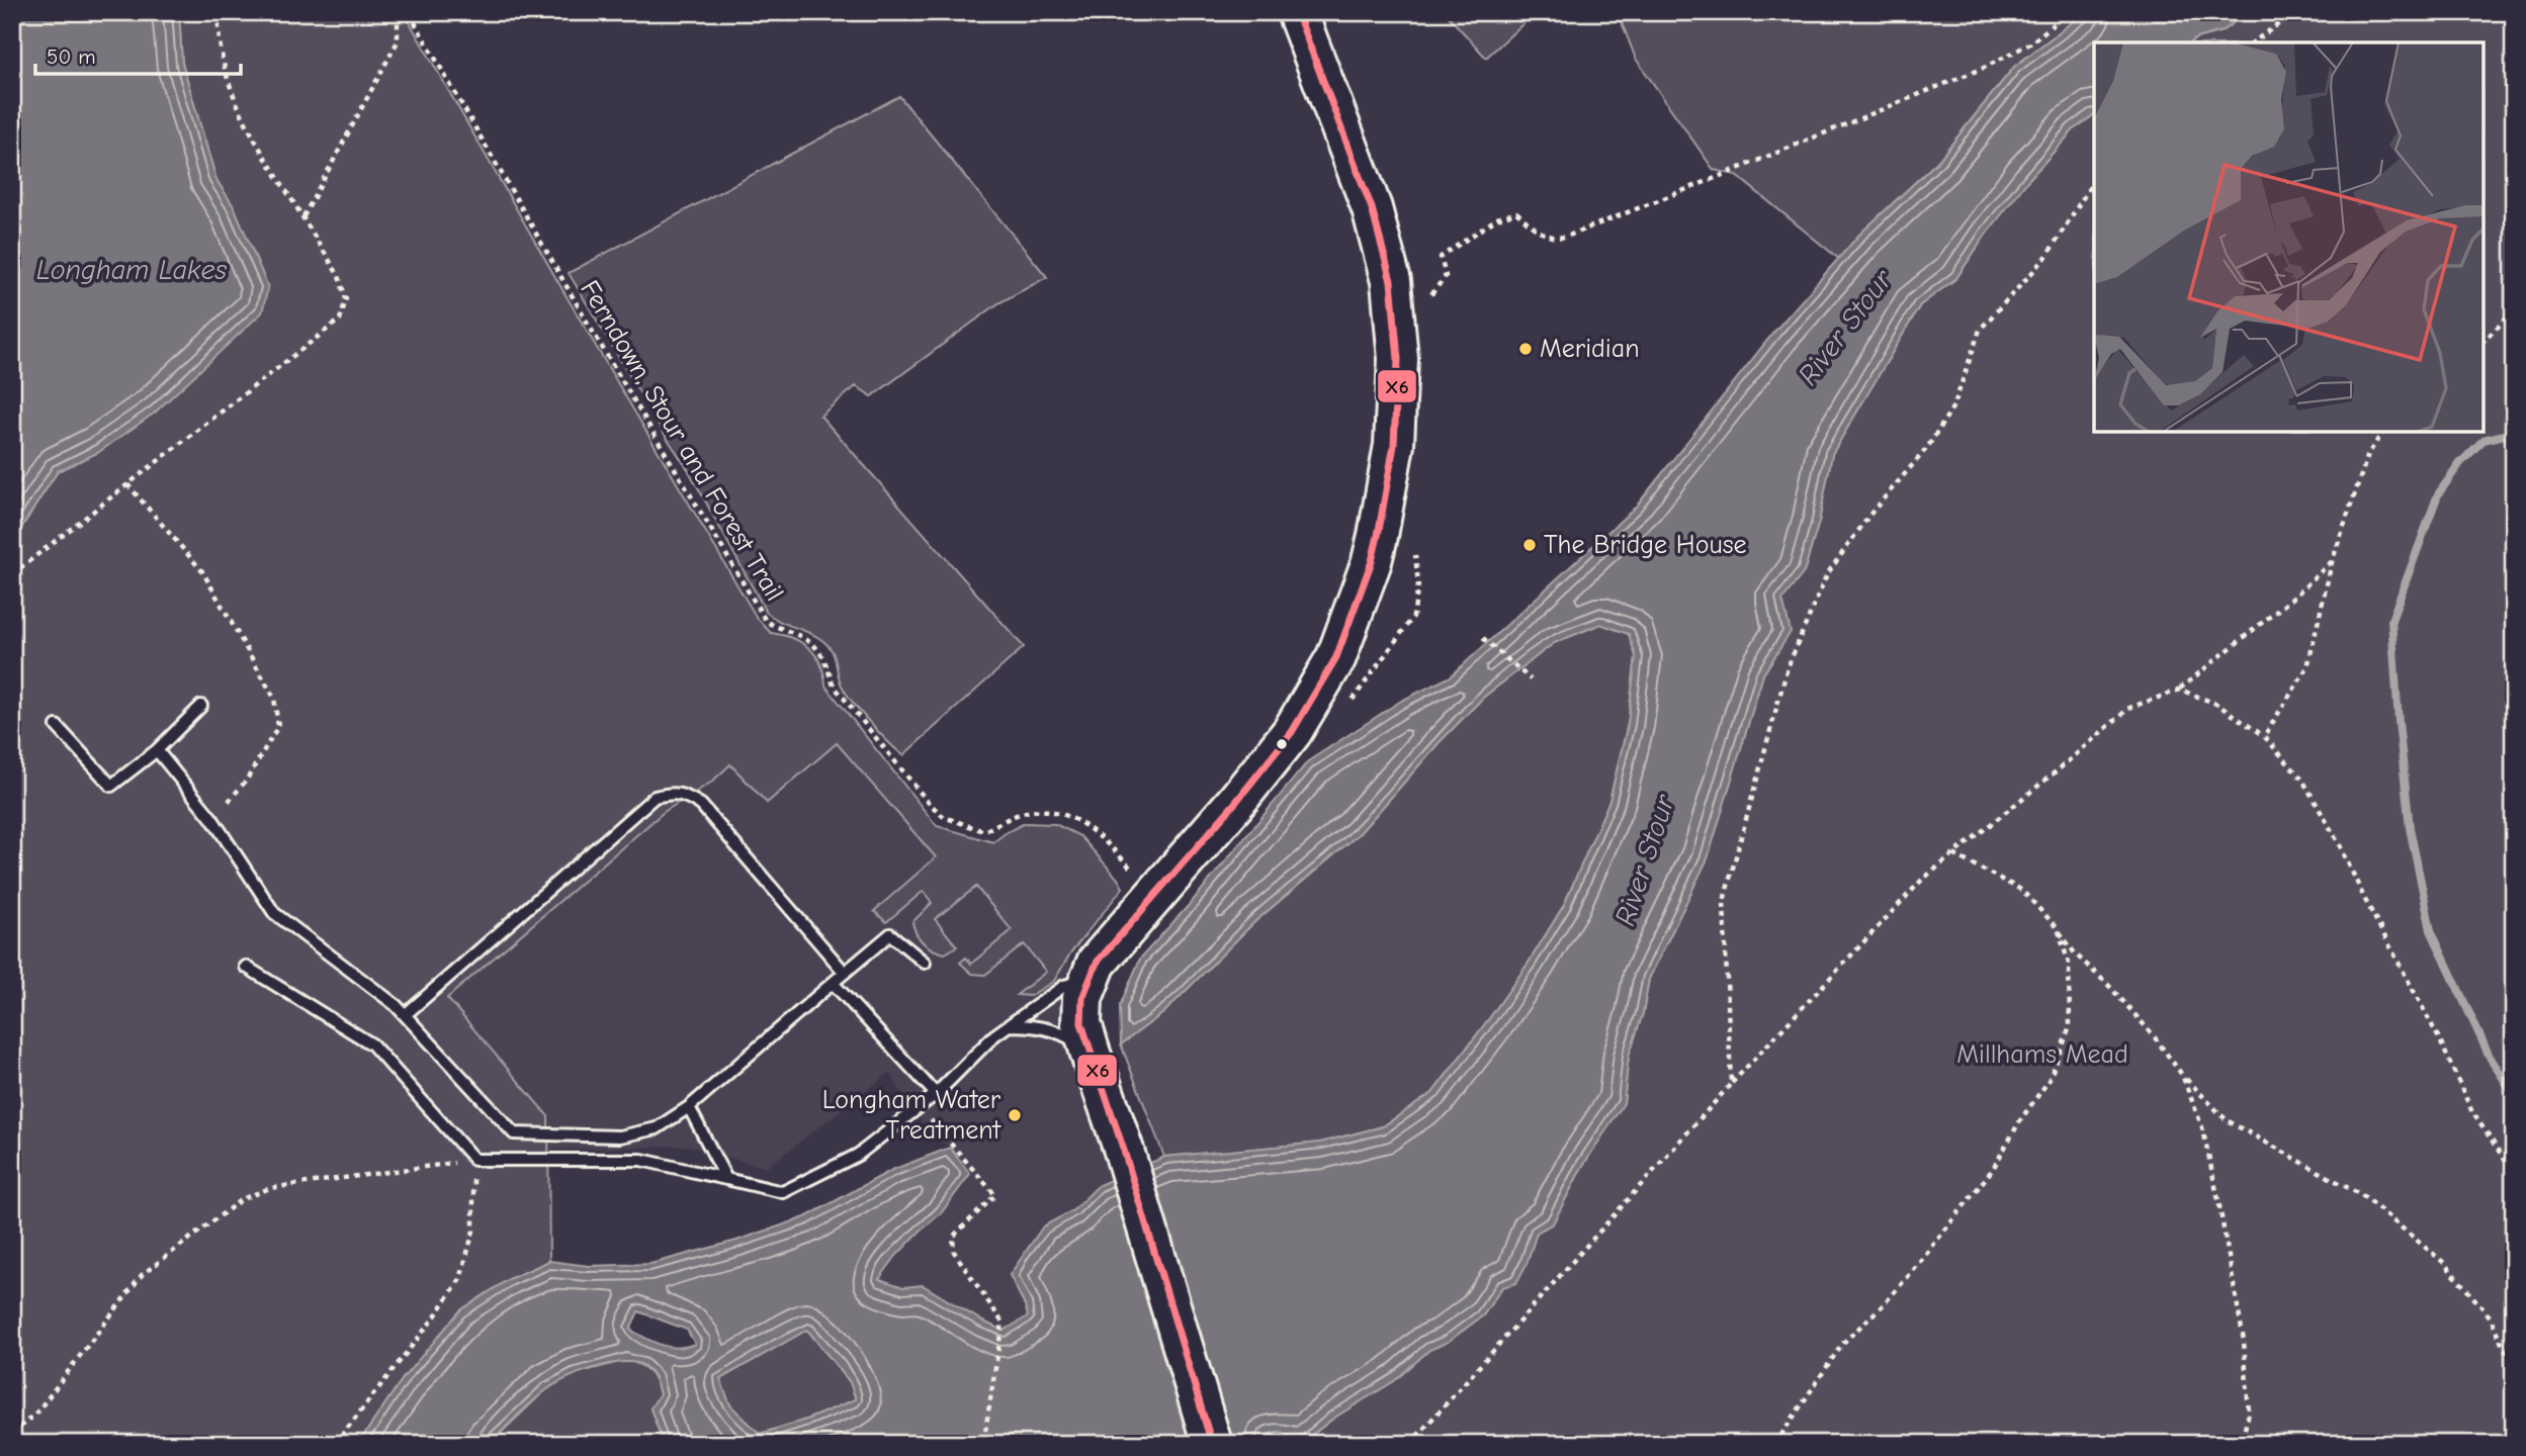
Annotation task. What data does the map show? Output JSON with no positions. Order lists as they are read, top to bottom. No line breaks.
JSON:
{"streets":{"path":["Ferndown, Stour and Forest Trail"]},"water":["Longham Lakes","River Stour"],"parks":["Millhams Mead"],"places":["Meridian","The Bridge House","Longham Water Treatment"],"lines":["transit line X6"],"scale_bar":"50 m"}
